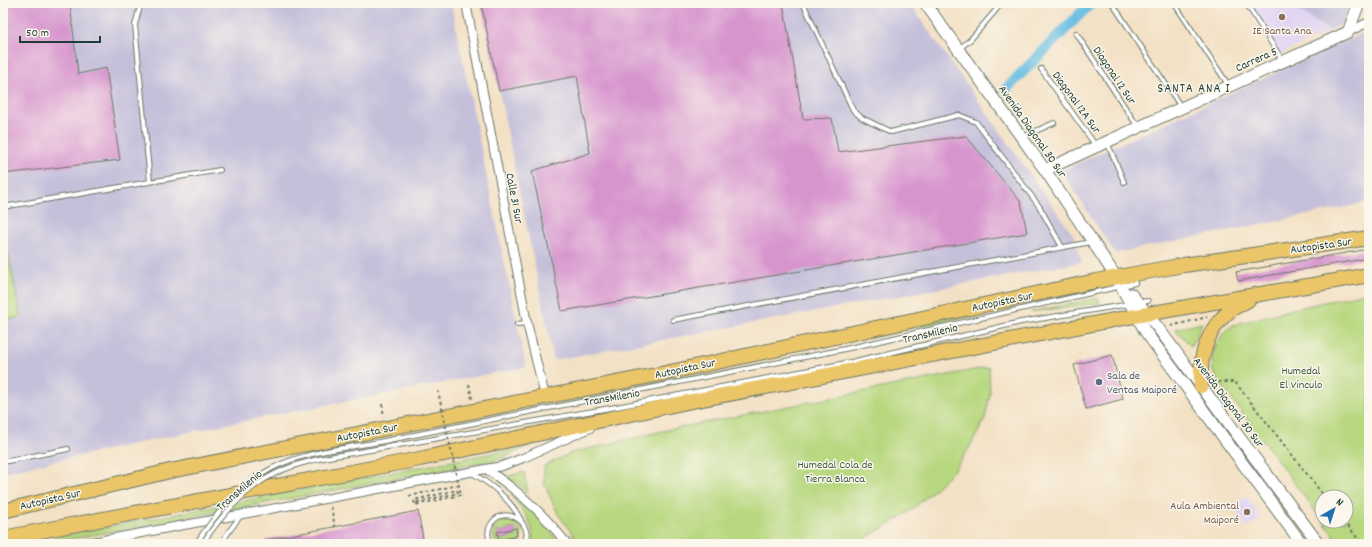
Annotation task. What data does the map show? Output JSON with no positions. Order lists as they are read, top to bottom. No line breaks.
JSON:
{"streets":{"highway":["Autopista Sur"],"street":["Carrera 5","Avenida Diagonal 30 Sur","Calle 31 Sur"],"lane":["Diagonal 12 Sur","Diagonal 12A Sur","TransMilenio"]},"crossings":[["Carrera 5","Diagonal 12 Sur"],["Carrera 5","Diagonal 12A Sur"],["Carrera 5","Avenida Diagonal 30 Sur"],["Avenida Diagonal 30 Sur","Autopista Sur"],["Avenida Diagonal 30 Sur","TransMilenio"],["Calle 31 Sur","Autopista Sur"],["Autopista Sur","TransMilenio"]],"districts":["SANTA ANA I"],"parks":["Humedal El Vinculo","Humedal Cola de Tierra Blanca"],"places":["IE Santa Ana","Sala de Ventas Maiporé","Aula Ambiental Maiporé"],"scale_bar":"50 m","north":"top right"}
